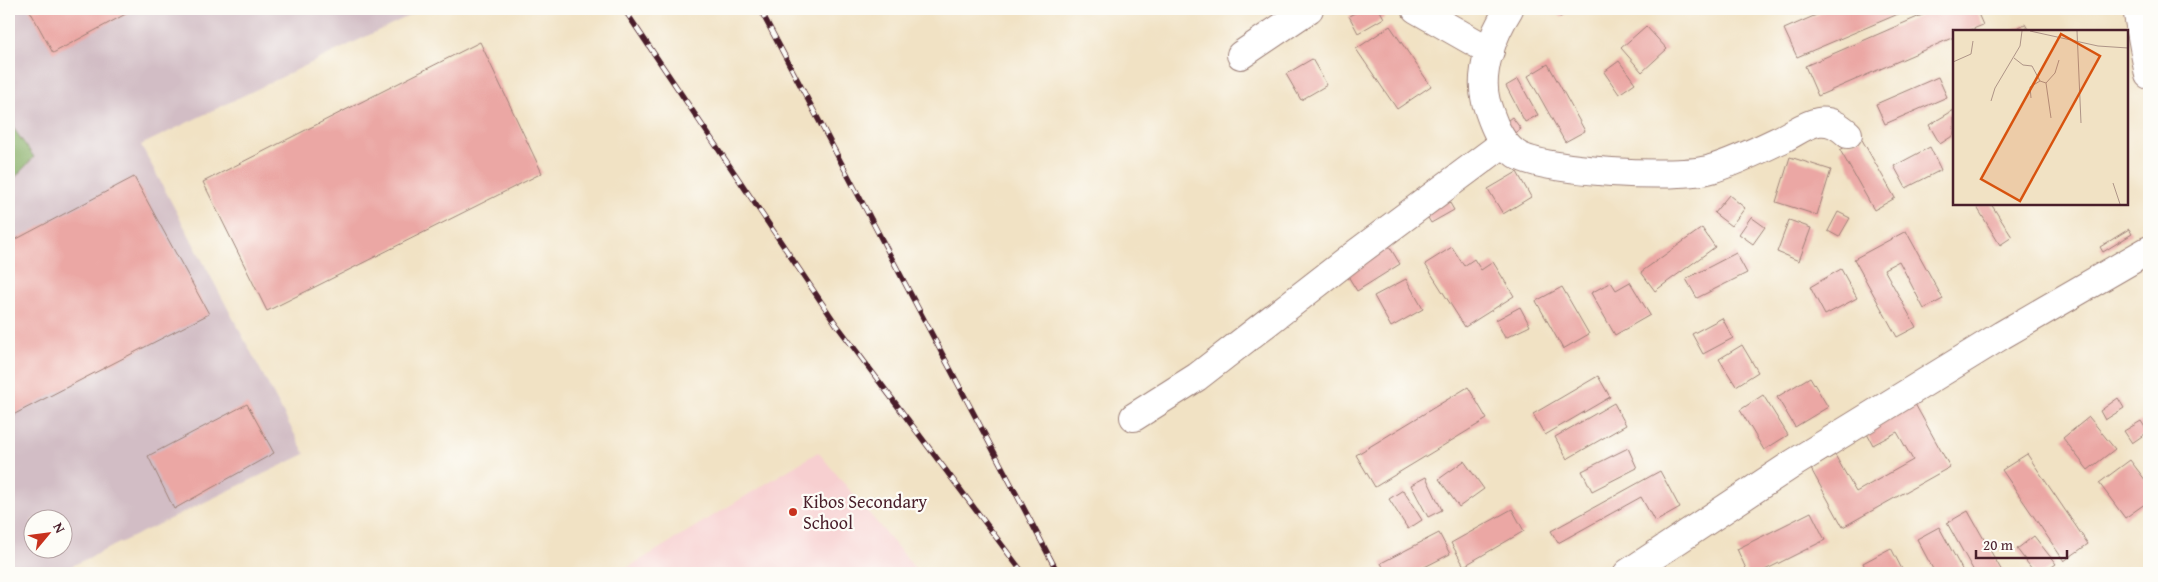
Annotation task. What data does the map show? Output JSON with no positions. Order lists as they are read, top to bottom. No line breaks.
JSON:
{"places":["Kibos Secondary School"],"scale_bar":"20 m","north":"top right"}
